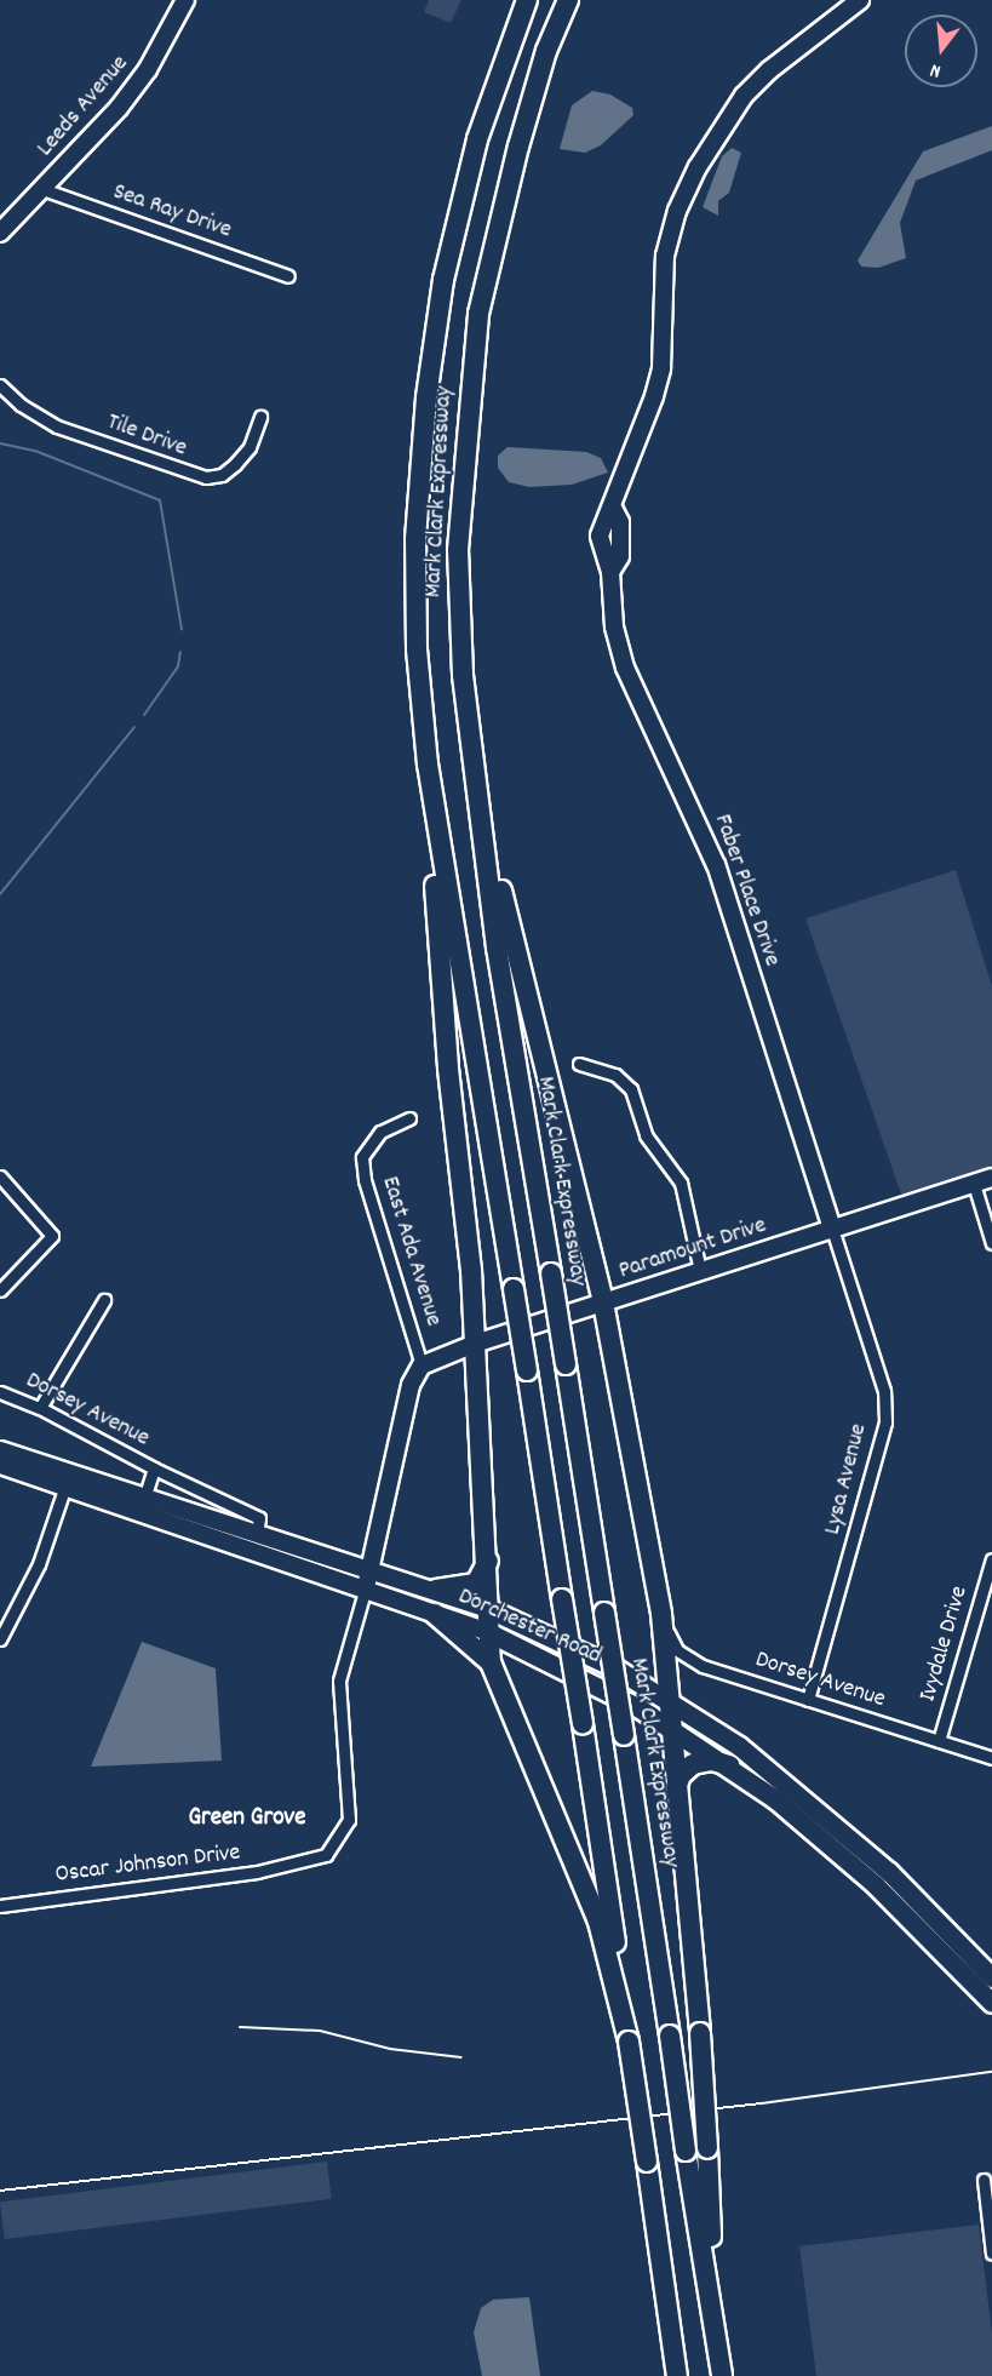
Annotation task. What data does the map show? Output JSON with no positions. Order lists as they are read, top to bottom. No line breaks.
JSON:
{"streets":{"highway":["Mark Clark Expressway"],"main road":["Dorchester Road"],"street":["Leeds Avenue","Sea Ray Drive","Tile Drive","Faber Place Drive","Paramount Drive","East Ada Avenue","Dorsey Avenue","Lysa Avenue","Ivydale Drive","Oscar Johnson Drive"]},"crossings":[["Leeds Avenue","Sea Ray Drive"],["Faber Place Drive","Paramount Drive"],["Faber Place Drive","Lysa Avenue"],["Paramount Drive","East Ada Avenue"],["Paramount Drive","Lysa Avenue"],["Dorsey Avenue","Lysa Avenue"],["Dorsey Avenue","Dorchester Road"],["Dorsey Avenue","Ivydale Drive"],["Dorchester Road","Oscar Johnson Drive"]],"districts":["Green Grove"],"north":"bottom"}
